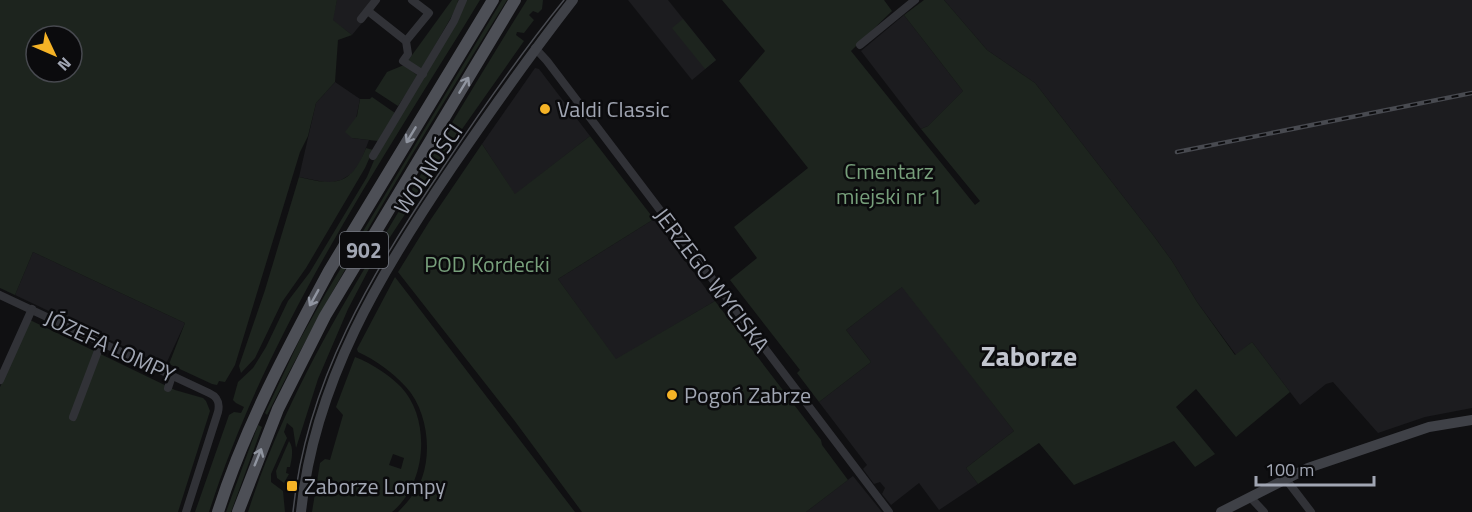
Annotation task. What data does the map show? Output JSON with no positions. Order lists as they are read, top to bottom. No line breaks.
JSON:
{"streets":{"main road":["902"],"street":["WOLNOŚCI","JERZEGO WYCISKA","JÓZEFA LOMPY"]},"crossings":[["WOLNOŚCI","JERZEGO WYCISKA"]],"districts":["Zaborze"],"parks":["Cmentarz miejski nr 1","POD Kordecki"],"places":{"other":["Valdi Classic","Pogoń Zabrze"],"transit":["Zaborze Lompy"]},"scale_bar":"100 m","north":"bottom right"}
